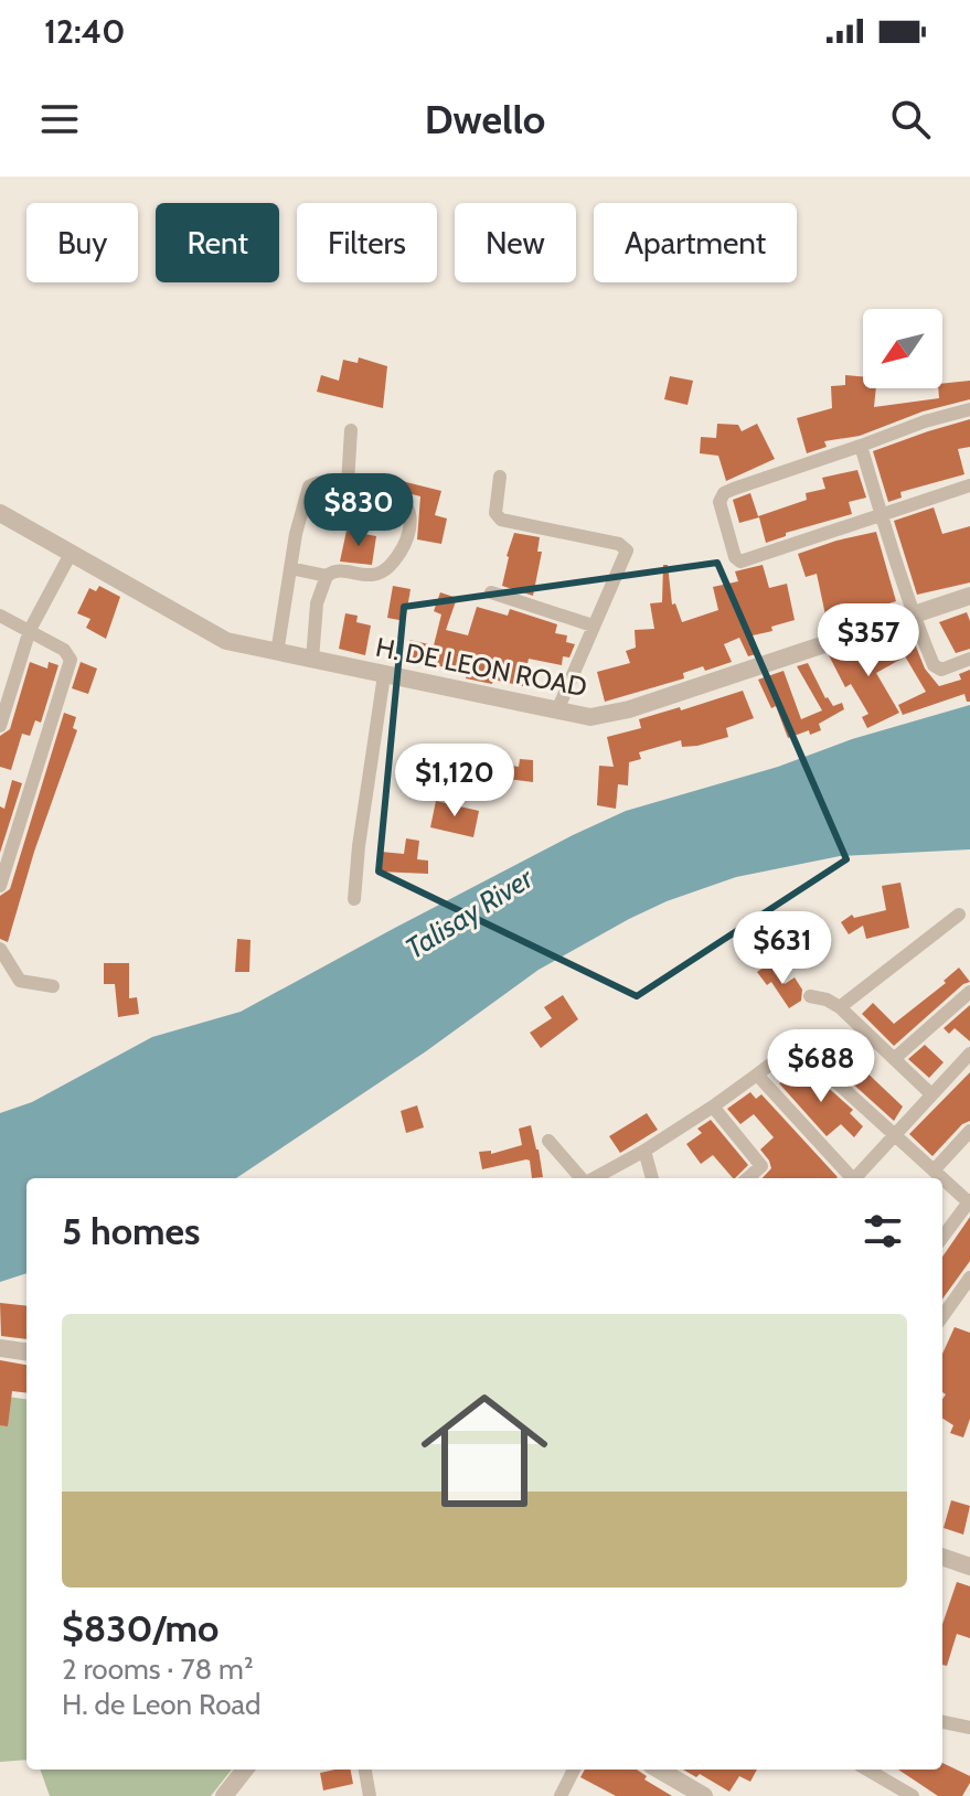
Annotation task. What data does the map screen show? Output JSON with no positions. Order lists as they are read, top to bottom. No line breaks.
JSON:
{"streets":{"street":["H. DE LEON ROAD"]},"water":["Talisay River"],"north":"bottom left","page":{"status":"12:40","header":"Dwello","chip":["Buy","Rent","Filters","New","Apartment"],"price":["$830","$357","$1,120","$631","$688"],"heading":"5 homes","list":[{"name":"$830/mo","note":"2 rooms · 78 m² · H. de Leon Road"}]}}
